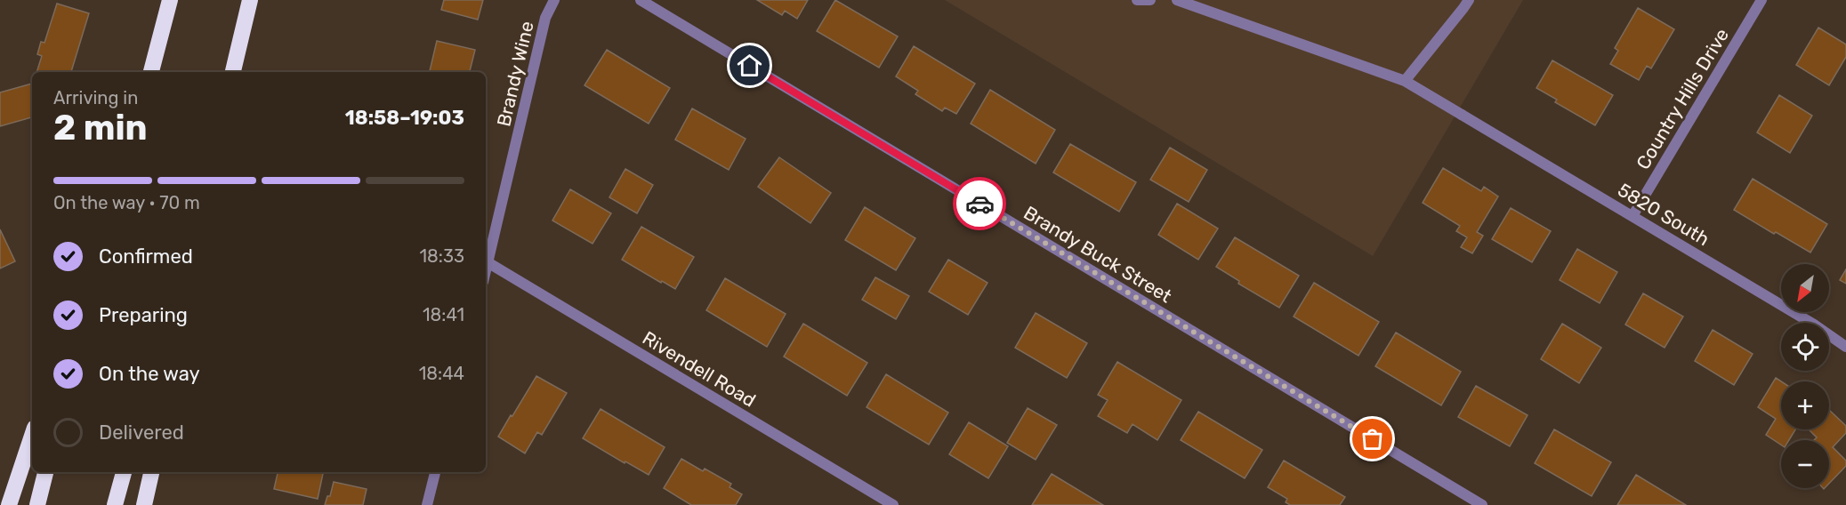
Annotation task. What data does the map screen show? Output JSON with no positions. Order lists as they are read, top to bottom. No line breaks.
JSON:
{"streets":{"street":["Brandy Wine","Country Hills Drive","5820 South","Brandy Buck Street","Rivendell Road"]},"crossings":[["Brandy Wine","Rivendell Road"],["Country Hills Drive","5820 South"]],"north":"bottom left","page":{"heading":["2 min","Arriving in","18:58–19:03"],"bar":"On the way · 70 m","list":[["Confirmed","18:33"],["Preparing","18:41"],["On the way","18:44"],"Delivered"],"map_buttons":["+","−"]}}
